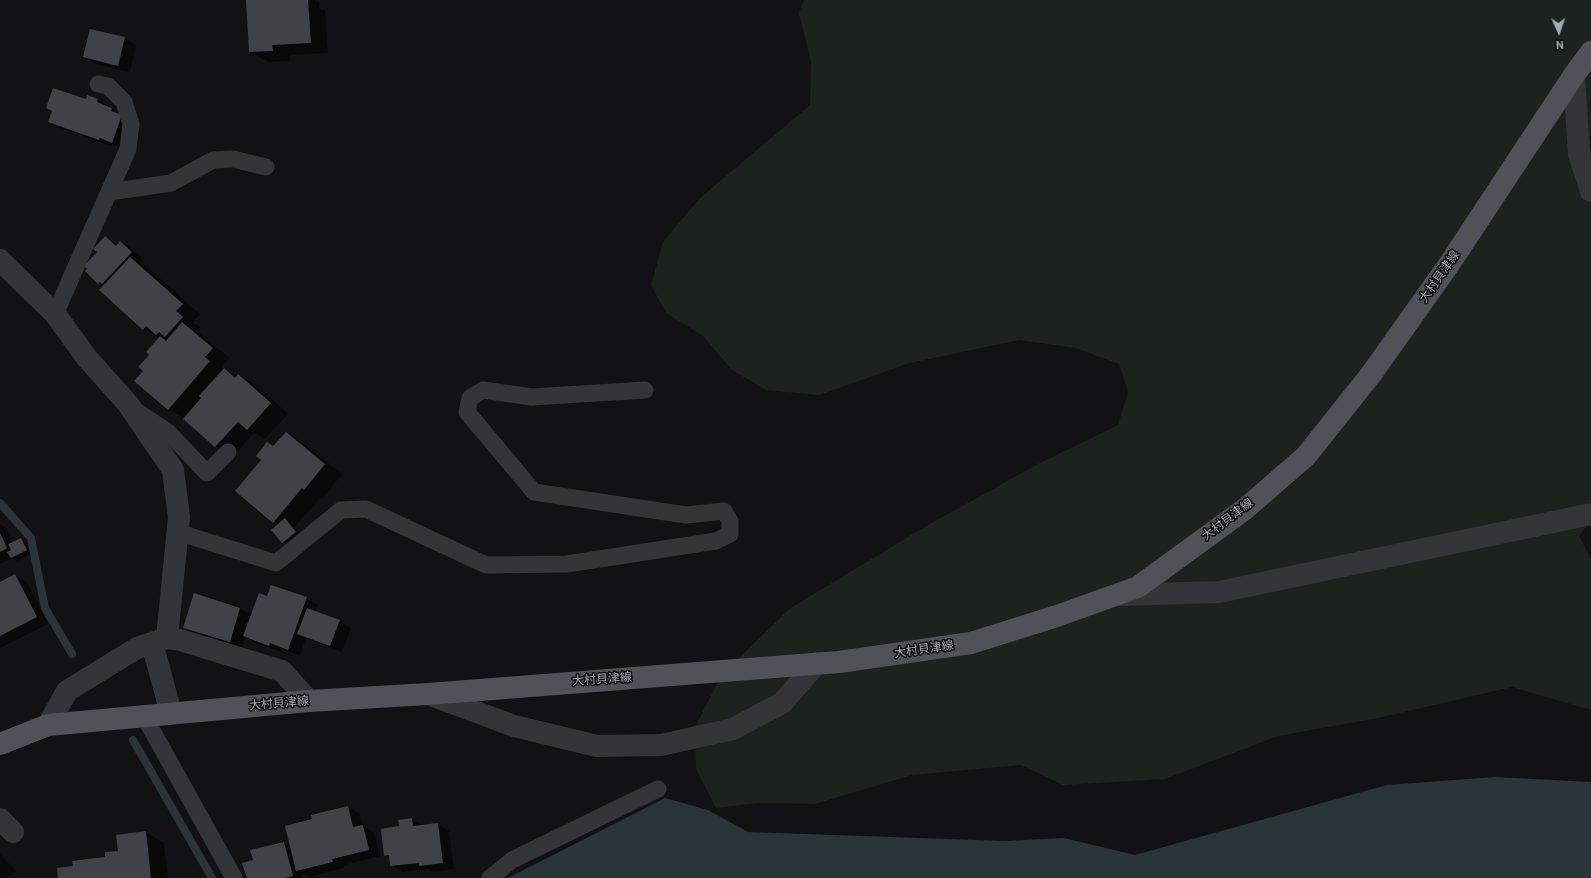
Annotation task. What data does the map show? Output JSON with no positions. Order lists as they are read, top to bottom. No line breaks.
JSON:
{"streets":{"main road":["大村貝津線"]},"north":"bottom"}
